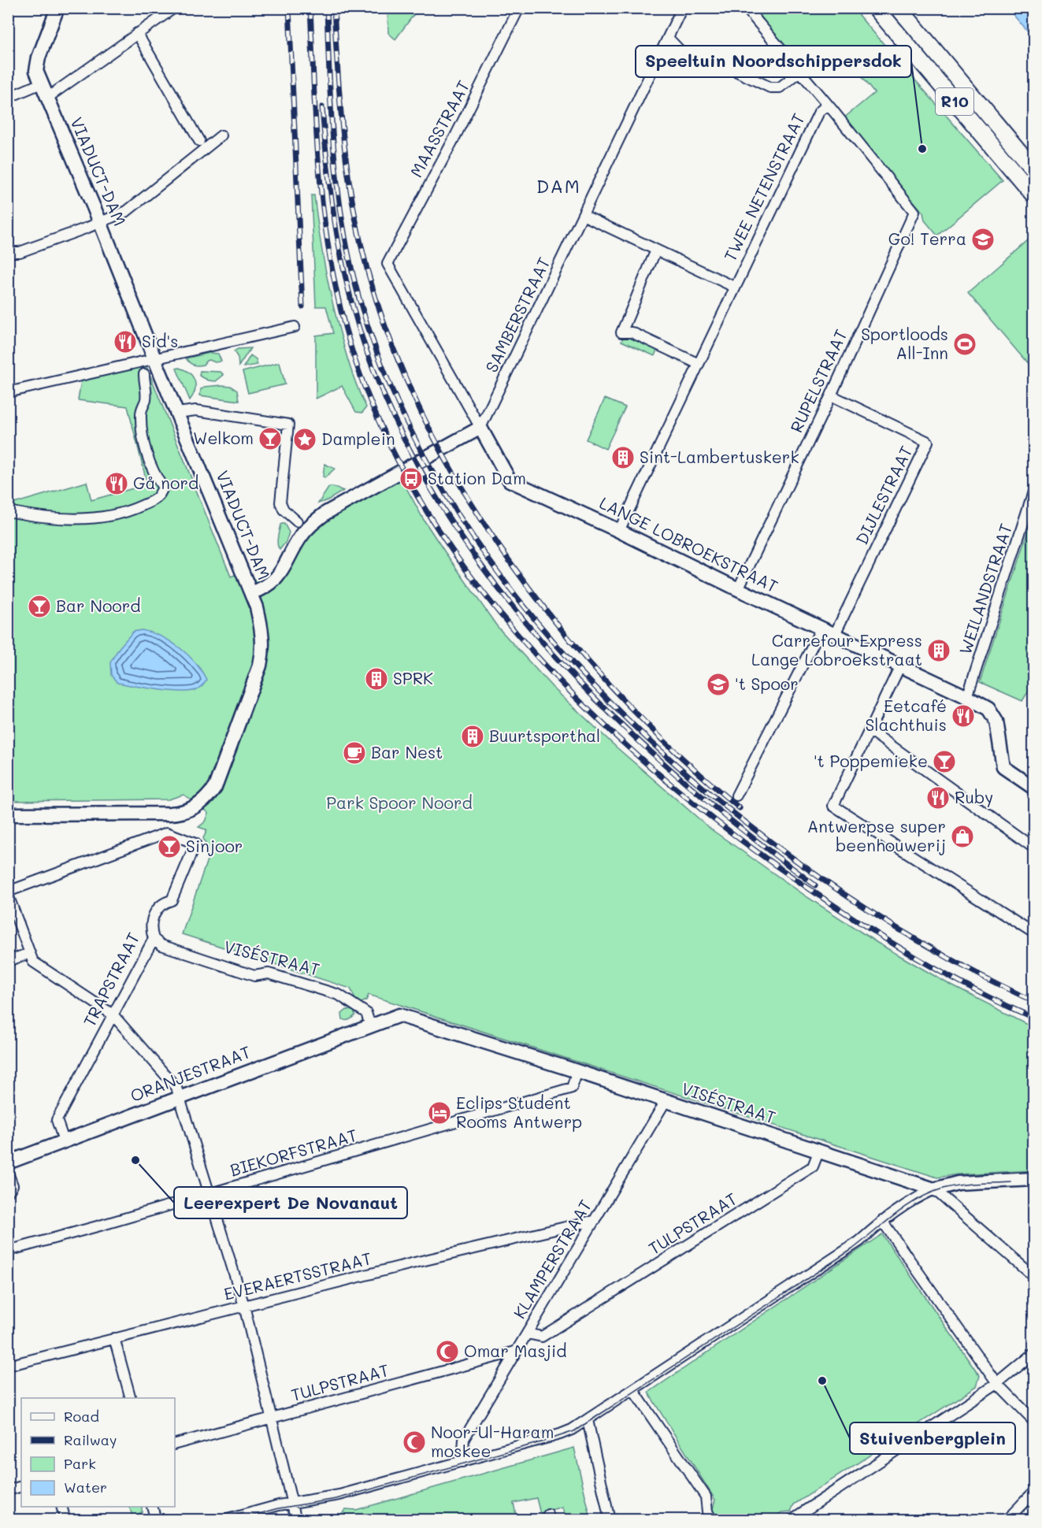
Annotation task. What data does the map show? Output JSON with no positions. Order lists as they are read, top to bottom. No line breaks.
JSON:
{"streets":{"main road":["R10"],"street":["MAASSTRAAT","VIADUCT-DAM","TWEE NETENSTRAAT","SAMBERSTRAAT","RUPELSTRAAT","DIJLESTRAAT","LANGE LOBROEKSTRAAT","WEILANDSTRAAT","VISÉSTRAAT","TRAPSTRAAT","ORANJESTRAAT","BIEKORFSTRAAT","TULPSTRAAT","KLAMPERSTRAAT","EVERAERTSSTRAAT"]},"crossings":[["MAASSTRAAT","LANGE LOBROEKSTRAAT"],["TWEE NETENSTRAAT","RUPELSTRAAT"],["TWEE NETENSTRAAT","LANGE LOBROEKSTRAAT"],["SAMBERSTRAAT","LANGE LOBROEKSTRAAT"],["RUPELSTRAAT","DIJLESTRAAT"],["RUPELSTRAAT","LANGE LOBROEKSTRAAT"],["DIJLESTRAAT","LANGE LOBROEKSTRAAT"],["LANGE LOBROEKSTRAAT","WEILANDSTRAAT"],["VISÉSTRAAT","TRAPSTRAAT"],["VISÉSTRAAT","ORANJESTRAAT"],["VISÉSTRAAT","BIEKORFSTRAAT"],["VISÉSTRAAT","TULPSTRAAT"],["VISÉSTRAAT","KLAMPERSTRAAT"],["TRAPSTRAAT","ORANJESTRAAT"],["TULPSTRAAT","KLAMPERSTRAAT"],["KLAMPERSTRAAT","EVERAERTSSTRAAT"]],"districts":["DAM"],"parks":["Park Spoor Noord"],"places":{"other":["Speeltuin Noordschippersdok","Leerexpert De Novanaut","Stuivenbergplein"],"school or university":["Go! Terra","'t Spoor"],"restaurant":["Sid's","Gå nord","Eetcafé Slachthuis","Ruby"],"sports":["Sportloods All-Inn"],"bar":["Welkom","Bar Noord","'t Poppemieke","Sinjoor"],"place":["Damplein"],"building":["Sint-Lambertuskerk","Carrefour Express Lange Lobroekstraat","SPRK","Buurtsporthal"],"bus stop":["Station Dam"],"cafe":["Bar Nest"],"shop":["Antwerpse super beenhouwerij"],"hotel":["Eclips Student Rooms Antwerp"],"mosque":["Omar Masjid","Noor-Ul-Haram moskee"]},"legend":["Road","Railway","Park","Water"]}
